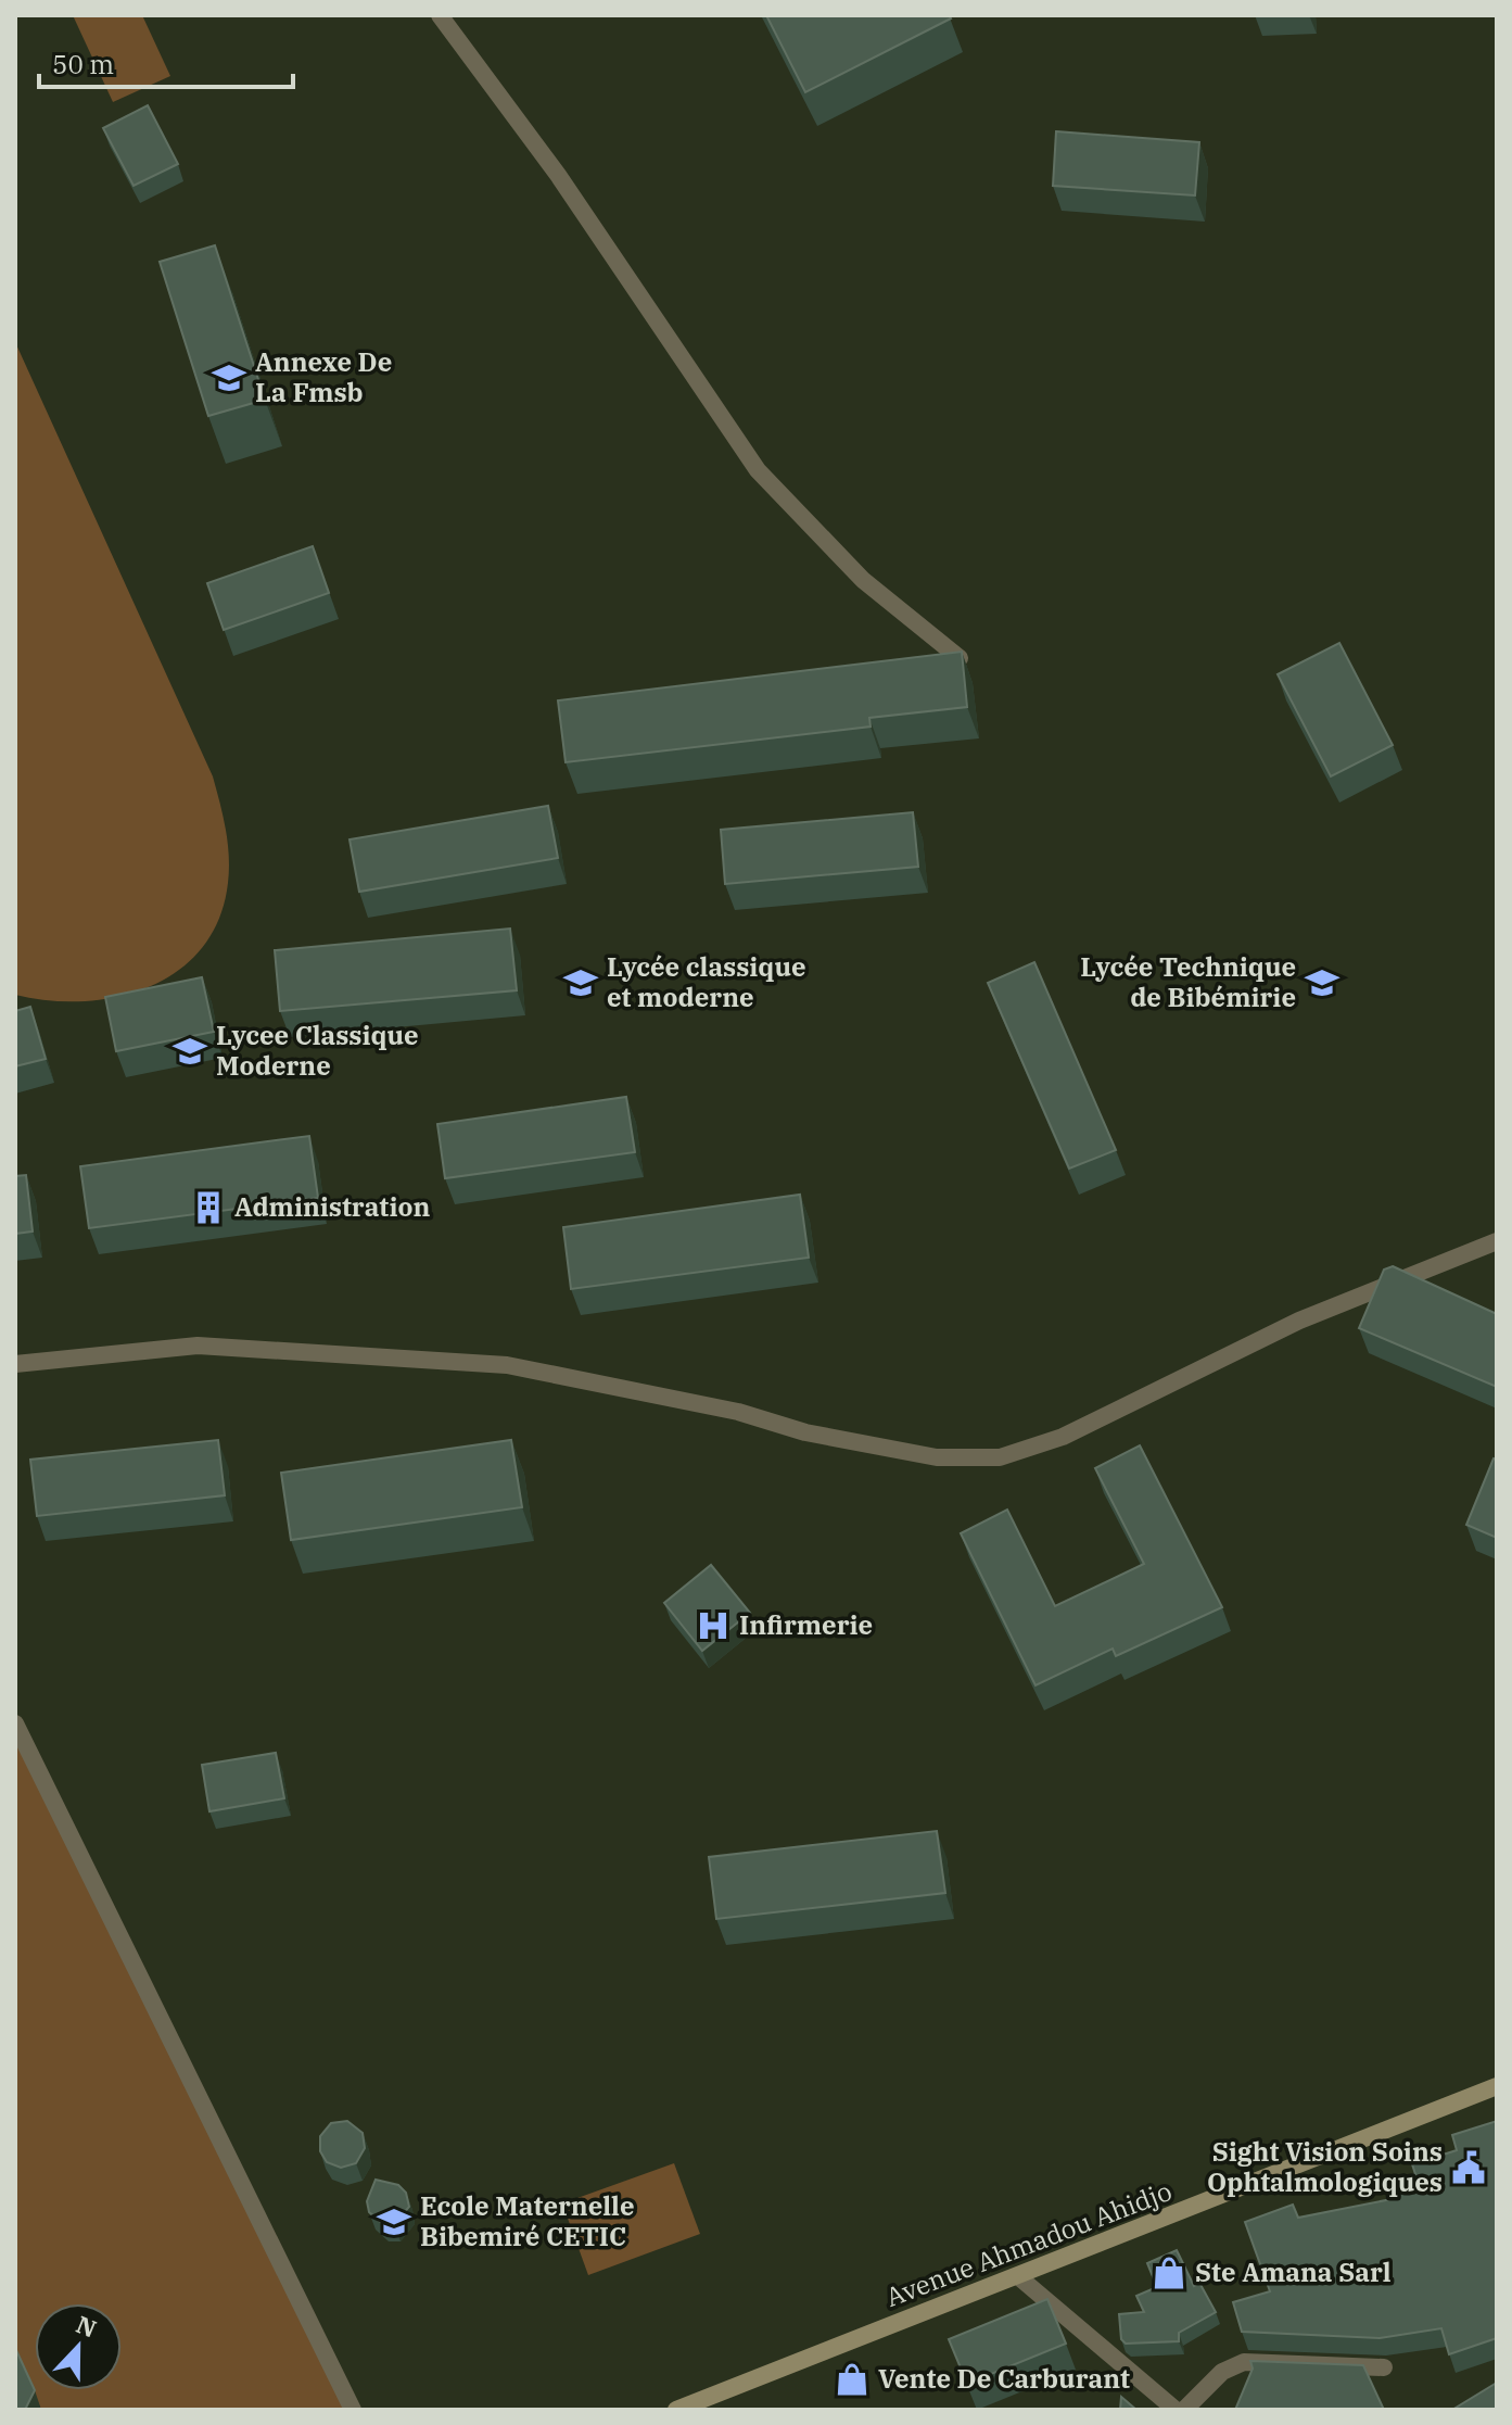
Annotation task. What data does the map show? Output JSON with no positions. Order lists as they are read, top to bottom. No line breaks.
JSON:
{"streets":{"main road":["Avenue Ahmadou Ahidjo"]},"places":{"school or university":["Annexe De La Fmsb","Lycée classique et moderne","Lycée Technique de Bibémirie","Lycee Classique Moderne","Ecole Maternelle Bibemiré CETIC"],"building":["Administration"],"hospital":["Infirmerie"],"public building":["Sight Vision Soins Ophtalmologiques"],"shop":["Ste Amana Sarl","Vente De Carburant"]},"scale_bar":"50 m","north":"top"}
